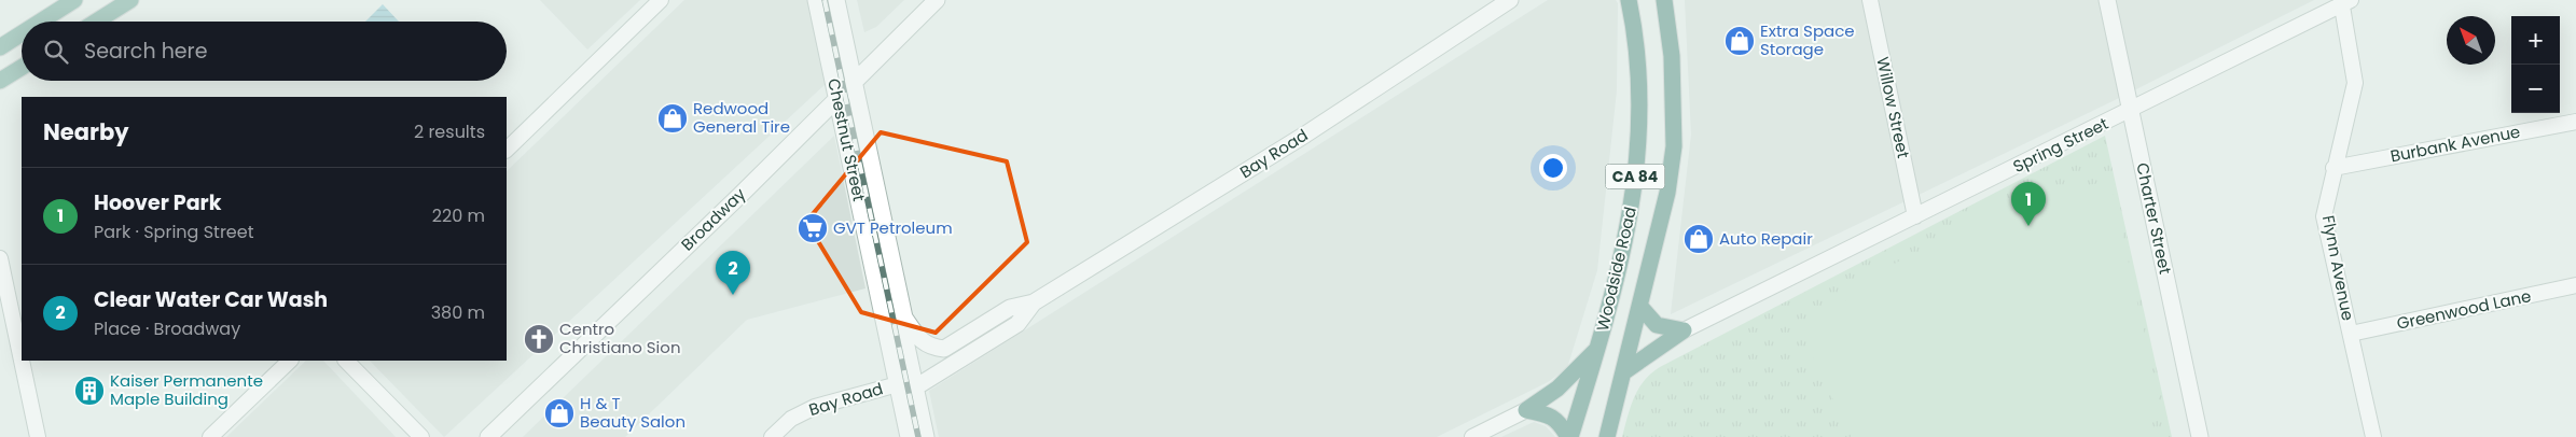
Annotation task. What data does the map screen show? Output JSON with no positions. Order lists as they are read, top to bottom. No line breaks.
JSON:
{"streets":{"highway":["CA 84","Woodside Road"],"street":["Willow Street","Chestnut Street","Burbank Avenue","Spring Street","Bay Road","Charter Street","Broadway","Flynn Avenue","Greenwood Lane"]},"crossings":[["Willow Street","Spring Street"],["Chestnut Street","Bay Road"],["Chestnut Street","Broadway"],["Burbank Avenue","Flynn Avenue"],["Spring Street","Charter Street"],["Spring Street","Flynn Avenue"],["Flynn Avenue","Greenwood Lane"]],"places":{"shop":["Extra Space Storage","Redwood General Tire","Auto Repair","H & T Beauty Salon"],"supermarket":["GVT Petroleum"],"church":["Centro Christiano Sion"],"building":["Kaiser Permanente Maple Building"]},"north":"top left","page":{"map_buttons":["+","−"],"search":"Search here","heading":["Nearby","2 results"],"list":[{"mark":"1","name":"Hoover Park","note":"Park · Spring Street","value":"220 m"},{"mark":"2","name":"Clear Water Car Wash","note":"Place · Broadway","value":"380 m"}],"pins":["1","2"]}}
